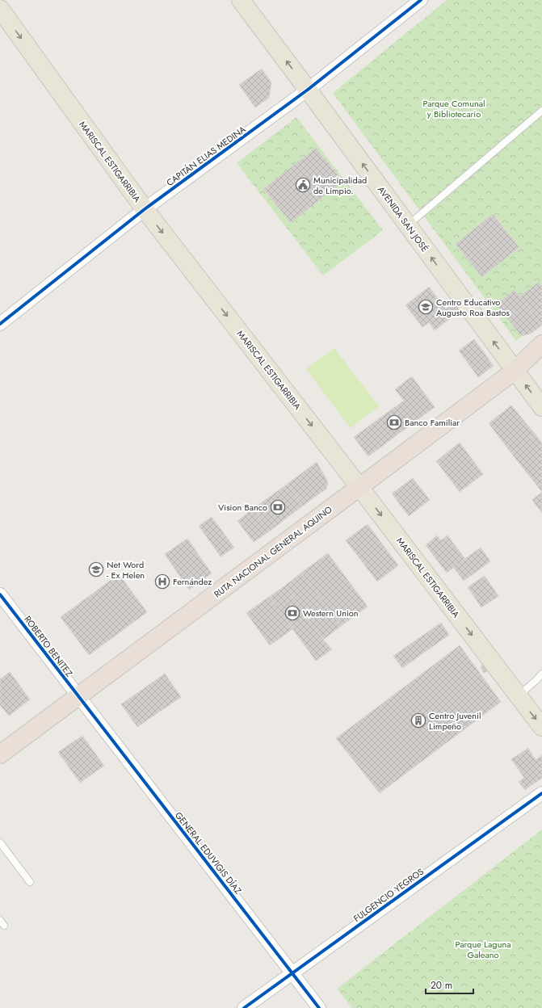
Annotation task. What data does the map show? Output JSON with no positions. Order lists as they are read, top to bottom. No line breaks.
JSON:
{"streets":{"highway":["RUTA NACIONAL GENERAL AQUINO"],"main road":["MARISCAL ESTIGARRIBIA","AVENIDA SAN JOSÉ"],"street":["CAPITÁN ELIAS MEDINA","ROBERTO BENITEZ","GENERAL EDUVIGIS DÍAZ","FULGENCIO YEGROS"]},"crossings":[["CAPITÁN ELIAS MEDINA","MARISCAL ESTIGARRIBIA"],["CAPITÁN ELIAS MEDINA","AVENIDA SAN JOSÉ"],["MARISCAL ESTIGARRIBIA","RUTA NACIONAL GENERAL AQUINO"],["AVENIDA SAN JOSÉ","RUTA NACIONAL GENERAL AQUINO"],["RUTA NACIONAL GENERAL AQUINO","ROBERTO BENITEZ"],["RUTA NACIONAL GENERAL AQUINO","GENERAL EDUVIGIS DÍAZ"],["ROBERTO BENITEZ","GENERAL EDUVIGIS DÍAZ"],["GENERAL EDUVIGIS DÍAZ","FULGENCIO YEGROS"]],"one_way":["MARISCAL ESTIGARRIBIA","AVENIDA SAN JOSÉ"],"parks":["Parque Comunal y Bibliotecario","Parque Laguna Galeano"],"places":{"public building":["Municipalidad de Limpio."],"school or university":["Centro Educativo Augusto Roa Bastos","Net Word - Ex Helen"],"bank":["Banco Familiar","Vision Banco","Western Union"],"hospital":["Fernández"],"building":["Centro Juvenil Limpeño"]},"scale_bar":"20 m"}
